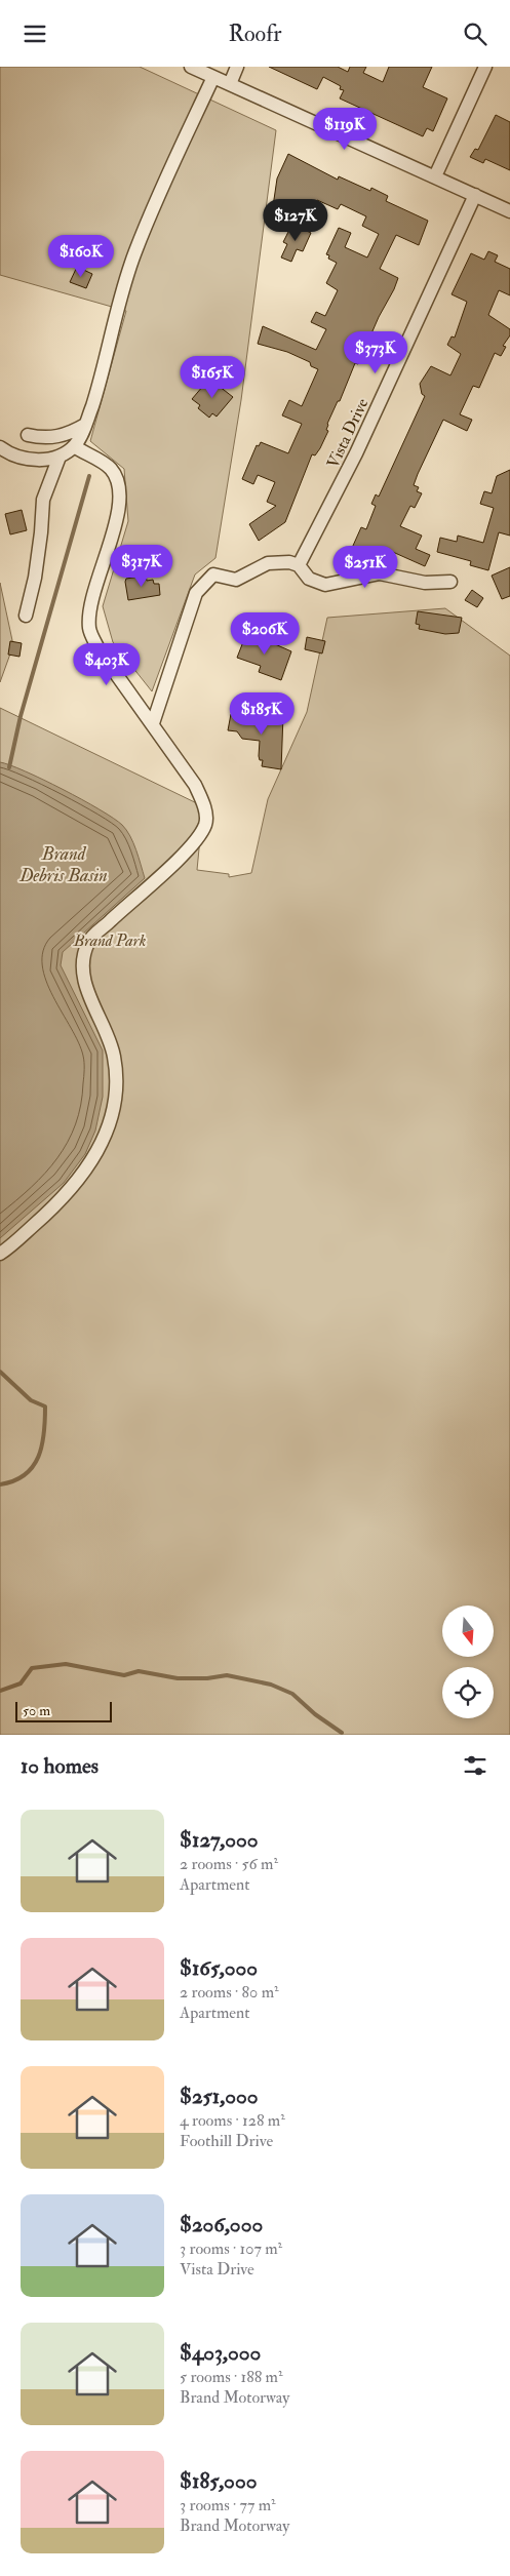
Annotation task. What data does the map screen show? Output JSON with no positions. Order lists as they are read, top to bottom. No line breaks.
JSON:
{"streets":{"street":["Vista Drive"]},"water":["Brand Debris Basin"],"parks":["Brand Park"],"scale_bar":"50 m","north":"bottom","page":{"header":"Roofr","price":["$119K","$127K","$160K","$373K","$165K","$317K","$251K","$206K","$403K","$185K"],"scale":"50 m","heading":"10 homes","list":[{"name":"$127,000","note":"2 rooms · 56 m² · Apartment"},{"name":"$165,000","note":"2 rooms · 80 m² · Apartment"},{"name":"$251,000","note":"4 rooms · 128 m² · Foothill Drive"},{"name":"$206,000","note":"3 rooms · 107 m² · Vista Drive"},{"name":"$403,000","note":"5 rooms · 188 m² · Brand Motorway"},{"name":"$185,000","note":"3 rooms · 77 m² · Brand Motorway"}]}}
